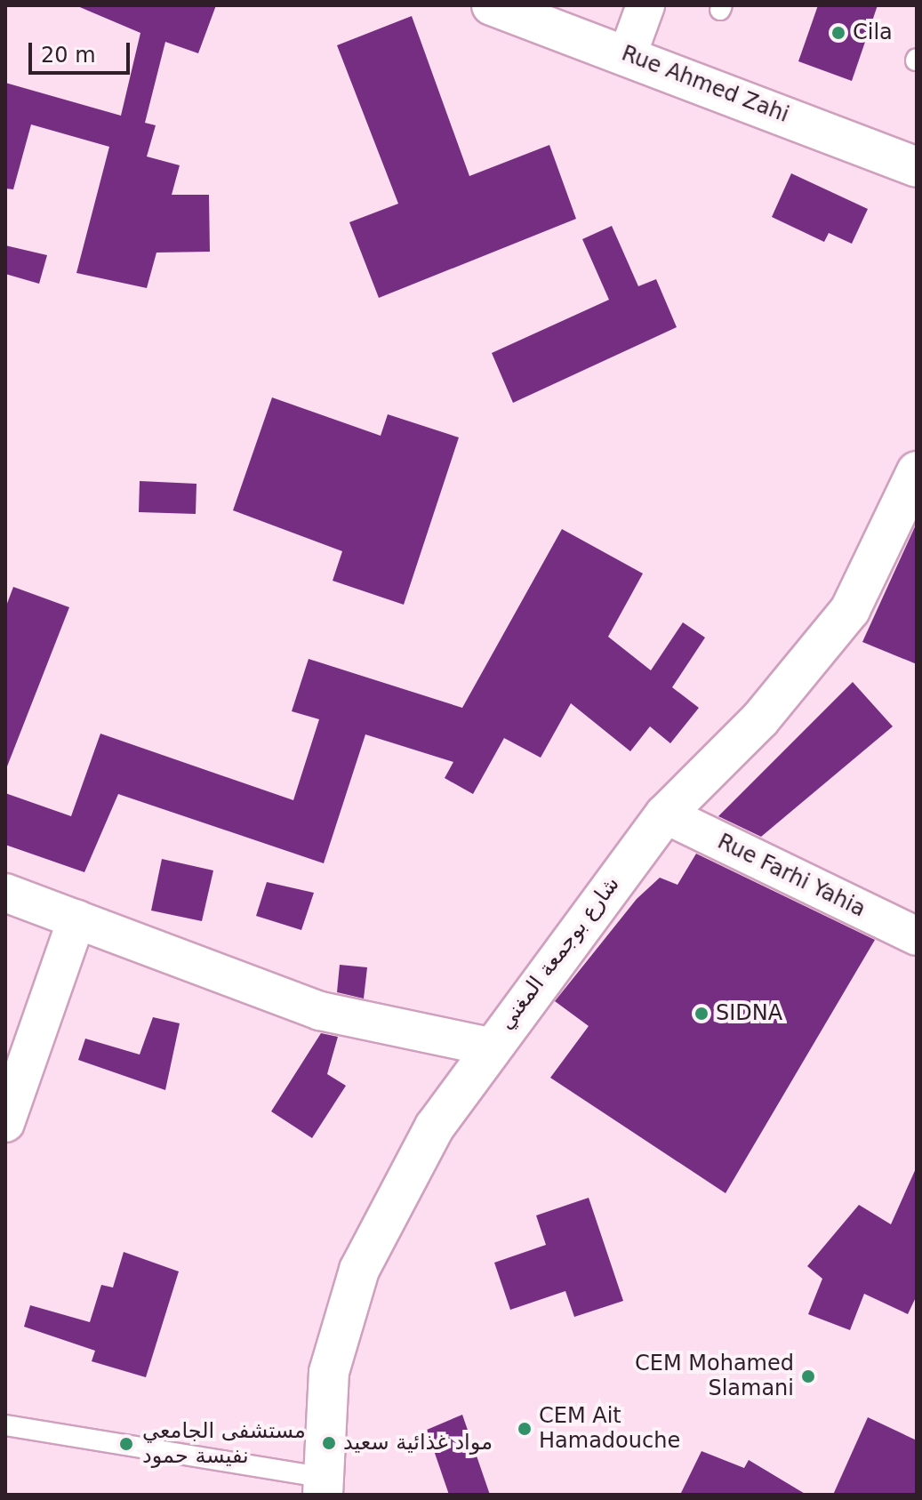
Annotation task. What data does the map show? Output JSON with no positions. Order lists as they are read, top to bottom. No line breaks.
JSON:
{"streets":{"main road":["Rue Ahmed Zahi","شارع بوجمعة المغني"],"street":["Rue Farhi Yahia"]},"crossings":[["Rue Farhi Yahia","شارع بوجمعة المغني"]],"places":["Cila","SIDNA","CEM Mohamed Slamani","CEM Ait Hamadouche","مواد غذائية سعيد","مستشفى الجامعي نفيسة حمود"],"scale_bar":"20 m"}
